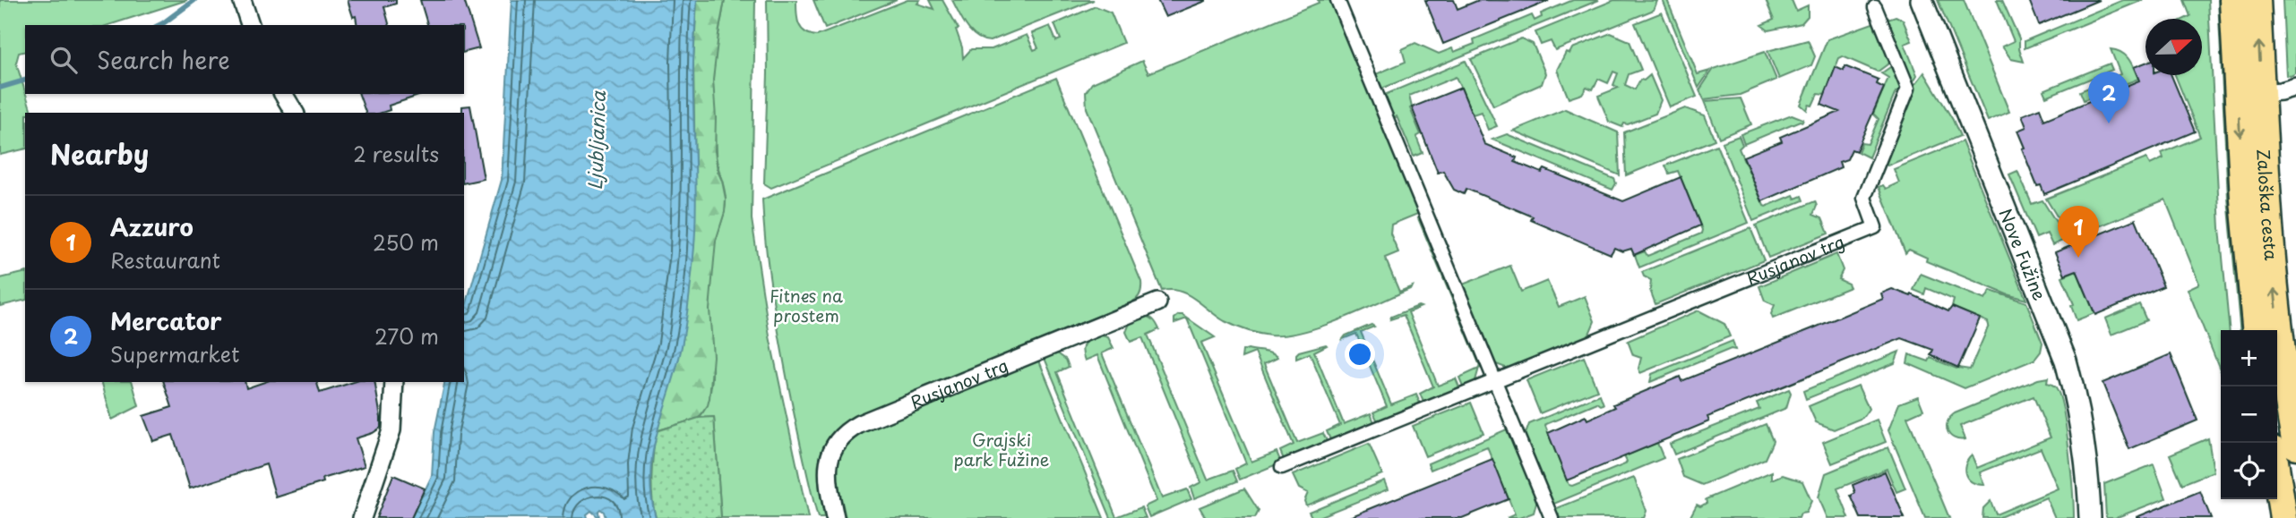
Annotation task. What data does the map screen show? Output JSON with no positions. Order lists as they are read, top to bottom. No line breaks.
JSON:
{"streets":{"main road":["Zaloška cesta"],"street":["Nove Fužine","Rusjanov trg"]},"water":["Ljubljanica"],"parks":["Fitnes na prostem","Grajski park Fužine"],"north":"right","page":{"search":"Search here","pins":["2","1"],"heading":["Nearby","2 results"],"list":[{"mark":"1","name":"Azzuro","note":"Restaurant","value":"250 m"},{"mark":"2","name":"Mercator","note":"Supermarket","value":"270 m"}],"map_buttons":["+","−"]}}
